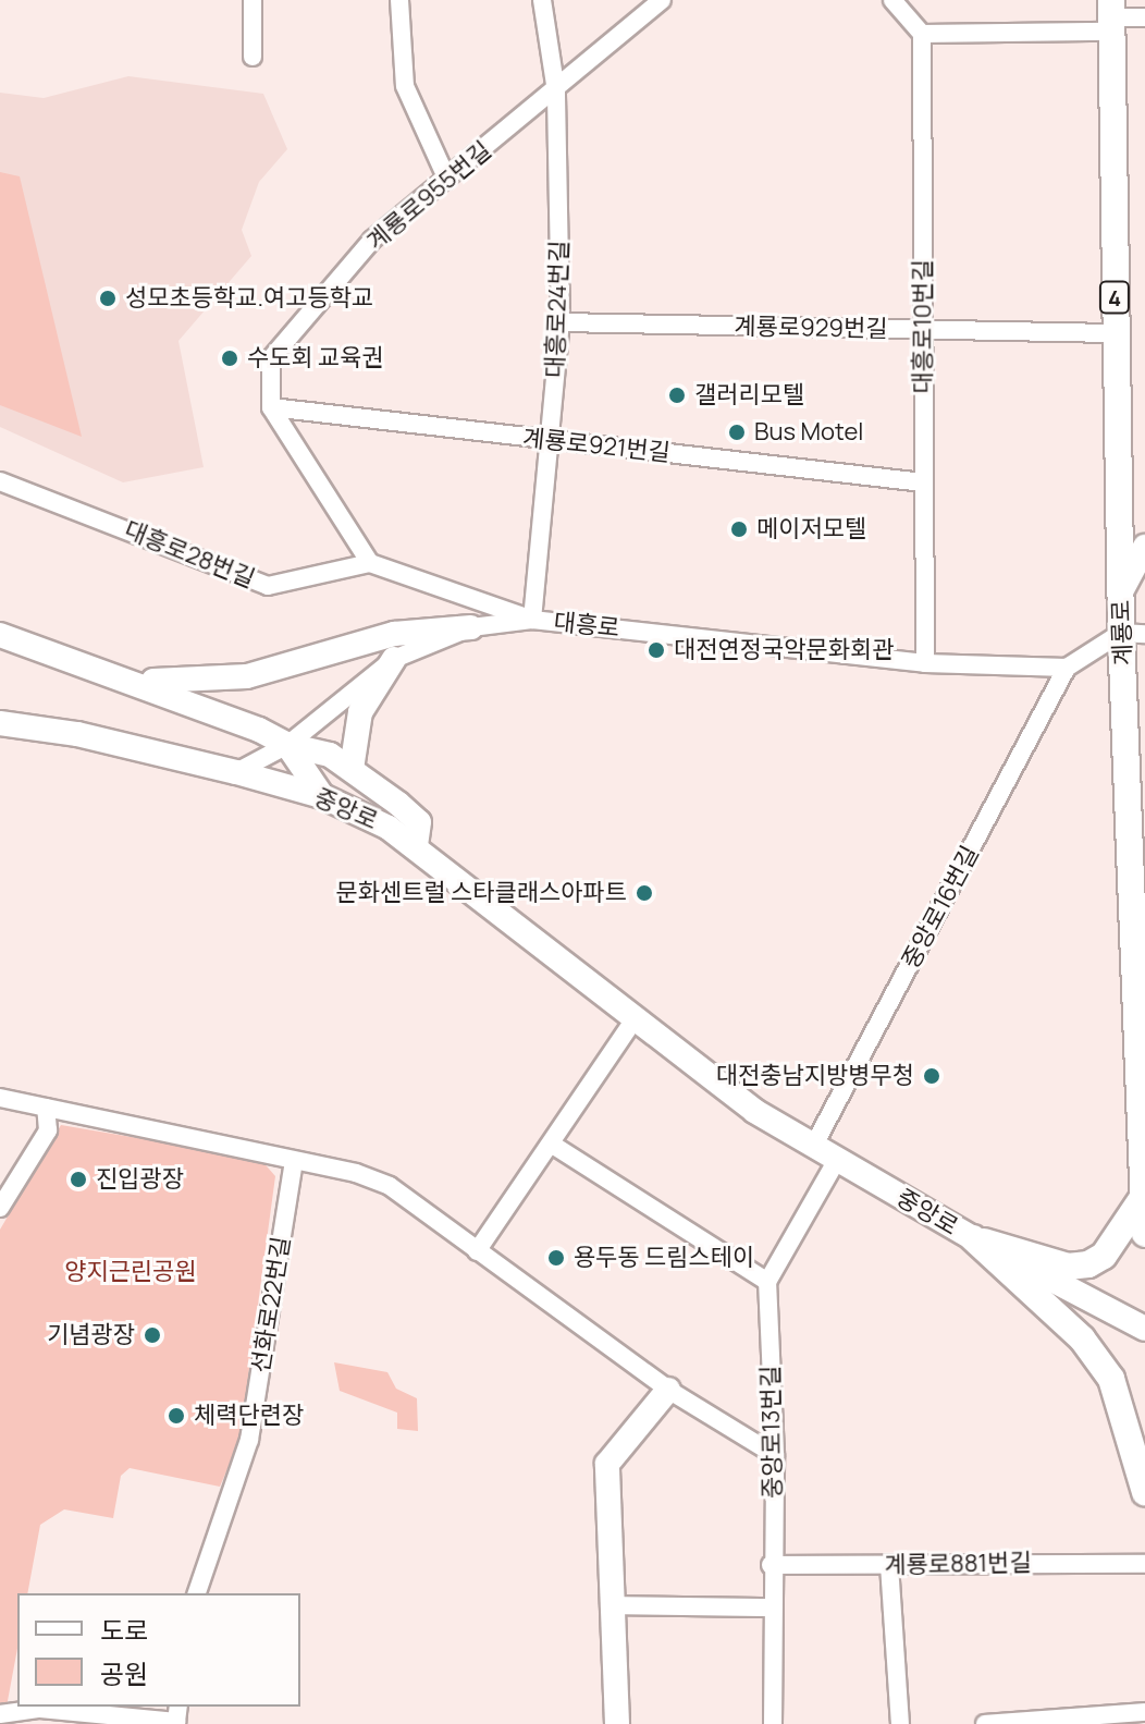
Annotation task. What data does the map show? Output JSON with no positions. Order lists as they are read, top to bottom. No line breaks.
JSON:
{"streets":{"main road":["4","계룡로","중앙로"],"street":["계룡로955번길","대흥로24번길","대흥로10번길","계룡로929번길","계룡로921번길","대흥로28번길","대흥로","중앙로16번길","선화로22번길","중앙로13번길","계룡로881번길"]},"crossings":[["계룡로955번길","대흥로24번길"],["계룡로955번길","계룡로921번길"],["대흥로24번길","계룡로929번길"],["대흥로24번길","계룡로921번길"],["대흥로24번길","대흥로"],["대흥로10번길","계룡로929번길"],["대흥로10번길","계룡로921번길"],["대흥로10번길","대흥로"],["계룡로929번길","계룡로"],["대흥로","중앙로"],["대흥로","중앙로16번길"],["중앙로","중앙로16번길"],["중앙로13번길","계룡로881번길"]],"parks":["양지근린공원"],"places":["성모초등학교.여고등학교","수도회 교육권","갤러리모텔","Bus Motel","메이저모텔","대전연정국악문화회관","문화센트럴 스타클래스아파트","대전충남지방병무청","진입광장","용두동 드림스테이","기념광장","체력단련장"],"legend":["도로","공원"]}
